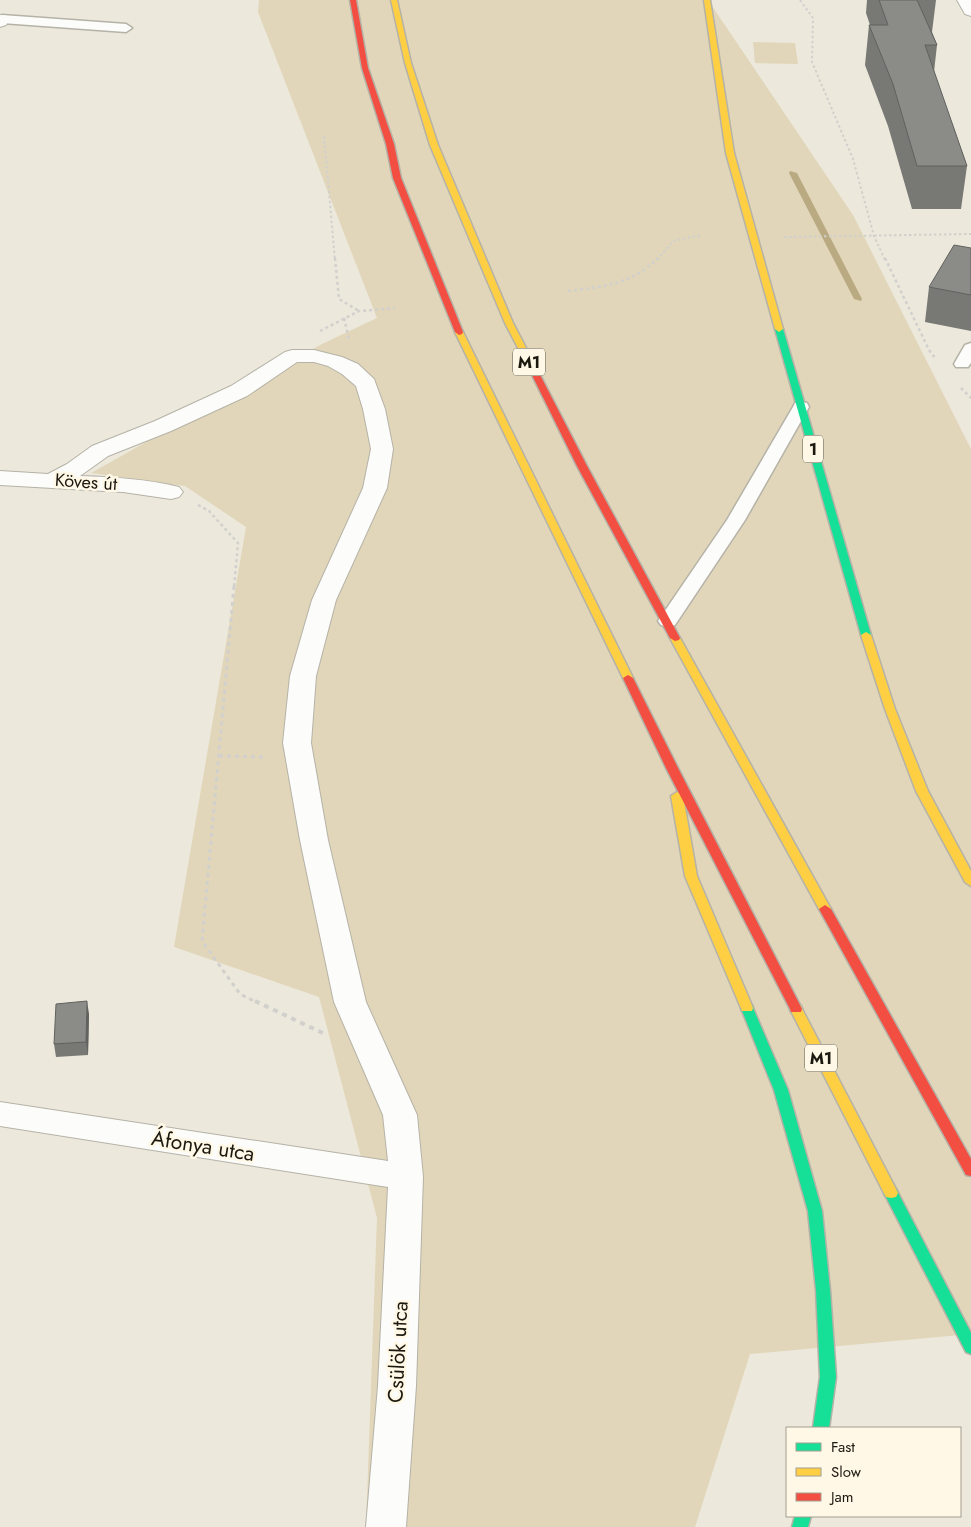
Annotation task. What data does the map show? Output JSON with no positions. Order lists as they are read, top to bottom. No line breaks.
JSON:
{"streets":{"main road":["M1","1"],"street":["Köves út","Áfonya utca","Csülök utca"]},"crossings":[["Köves út","Csülök utca"],["Áfonya utca","Csülök utca"]],"legend":["Fast","Slow","Jam"]}
